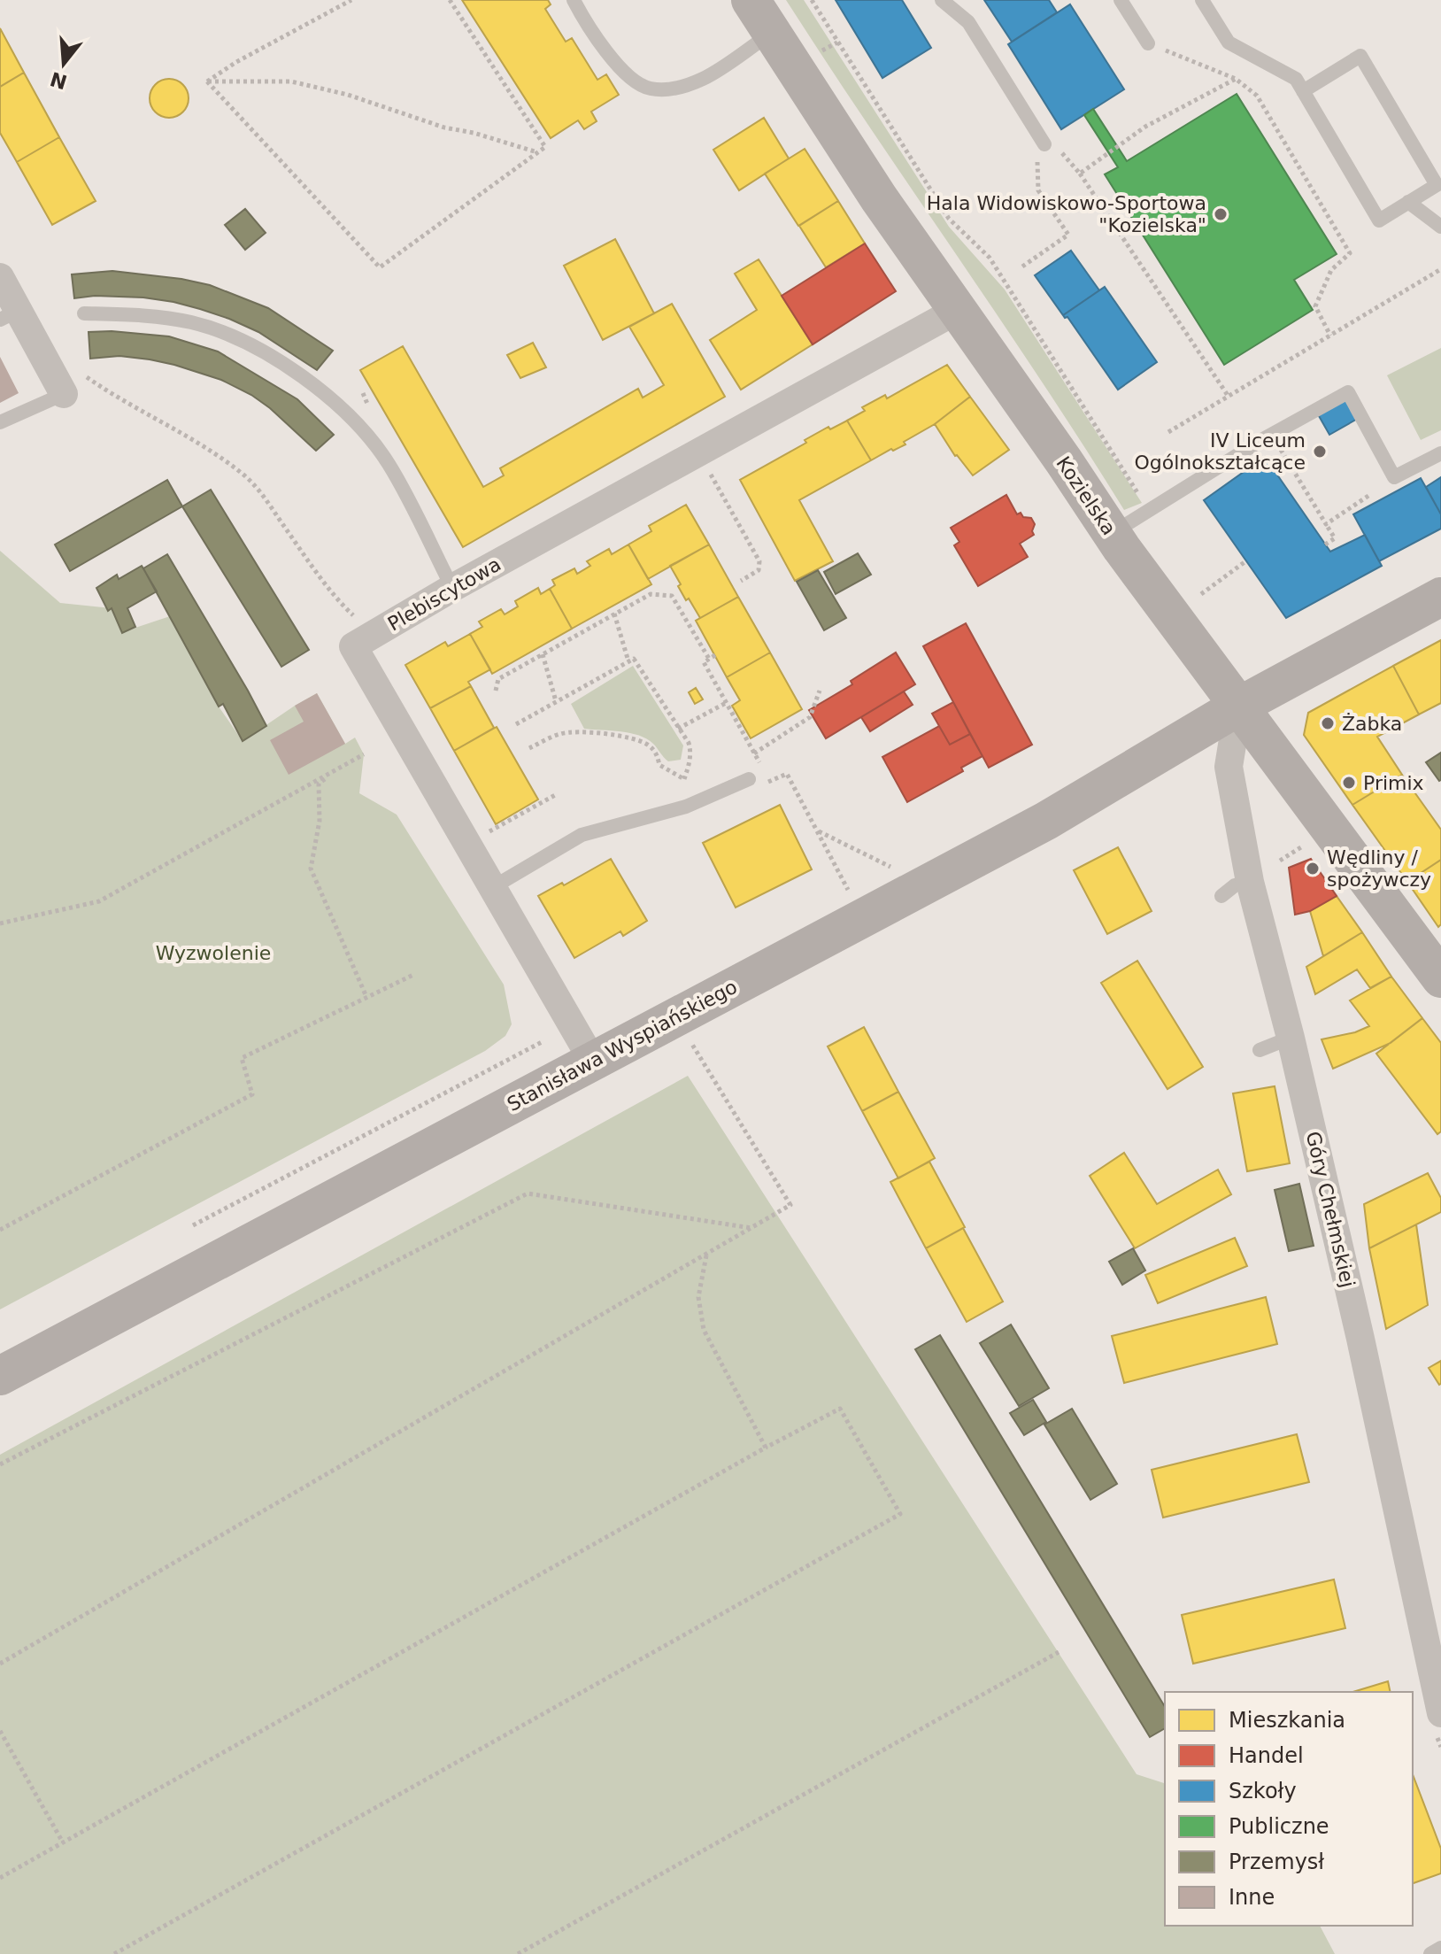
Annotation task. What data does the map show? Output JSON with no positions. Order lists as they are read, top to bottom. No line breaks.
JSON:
{"streets":{"street":["Kozielska","Plebiscytowa","Stanisława Wyspiańskiego","Góry Chełmskiej"]},"crossings":[["Kozielska","Plebiscytowa"],["Kozielska","Stanisława Wyspiańskiego"],["Kozielska","Góry Chełmskiej"],["Plebiscytowa","Stanisława Wyspiańskiego"],["Stanisława Wyspiańskiego","Góry Chełmskiej"]],"parks":["Wyzwolenie"],"places":["Hala Widowiskowo-Sportowa \"Kozielska\"","IV Liceum Ogólnokształcące","Żabka","Primix","Wędliny / spożywczy"],"legend":["Mieszkania","Handel","Szkoły","Publiczne","Przemysł","Inne"],"north":"bottom"}
